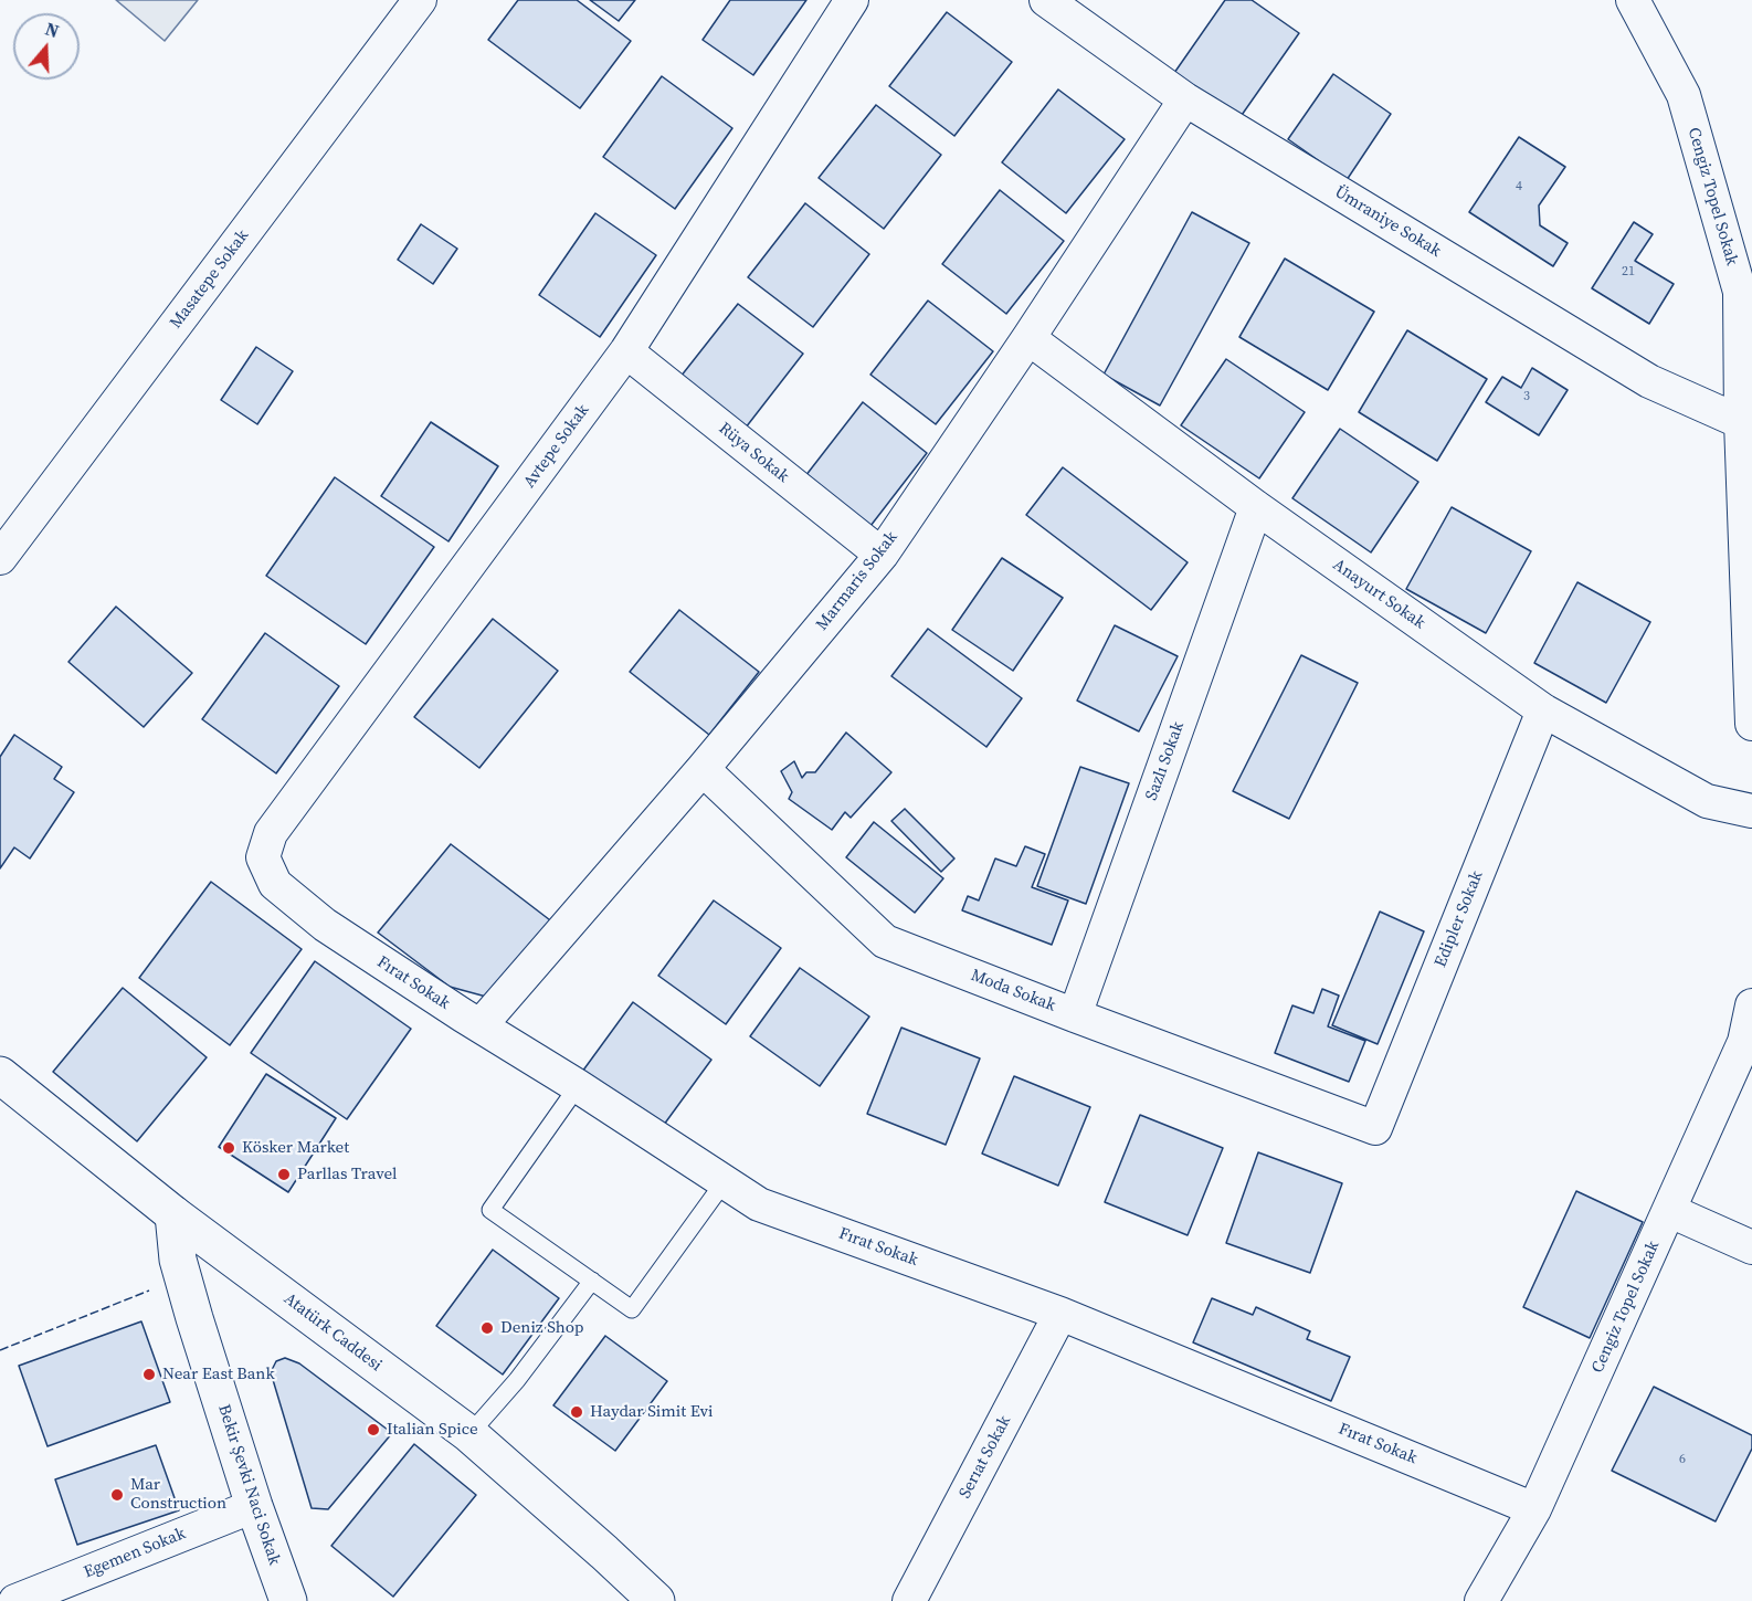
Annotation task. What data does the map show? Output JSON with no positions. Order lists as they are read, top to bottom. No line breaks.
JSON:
{"streets":{"main road":["Atatürk Caddesi","Bekir Şevki Naci Sokak"],"street":["Cengiz Topel Sokak","Ümraniye Sokak","Masatepe Sokak","Avtepe Sokak","Rüya Sokak","Marmaris Sokak","Anayurt Sokak","Sazlı Sokak","Edipler Sokak","Fırat Sokak","Moda Sokak","Serıat Sokak","Egemen Sokak"]},"crossings":[["Cengiz Topel Sokak","Ümraniye Sokak"],["Cengiz Topel Sokak","Fırat Sokak"],["Ümraniye Sokak","Marmaris Sokak"],["Avtepe Sokak","Rüya Sokak"],["Avtepe Sokak","Fırat Sokak"],["Rüya Sokak","Marmaris Sokak"],["Marmaris Sokak","Anayurt Sokak"],["Marmaris Sokak","Fırat Sokak"],["Marmaris Sokak","Moda Sokak"],["Anayurt Sokak","Sazlı Sokak"],["Anayurt Sokak","Edipler Sokak"],["Sazlı Sokak","Moda Sokak"],["Edipler Sokak","Moda Sokak"],["Fırat Sokak","Serıat Sokak"],["Atatürk Caddesi","Bekir Şevki Naci Sokak"],["Bekir Şevki Naci Sokak","Egemen Sokak"]],"places":["Kösker Market","Parllas Travel","Deniz Shop","Near East Bank","Haydar Simit Evi","Italian Spice","Mar Construction"],"house_numbers":["4","21","3","6"],"north":"top"}
